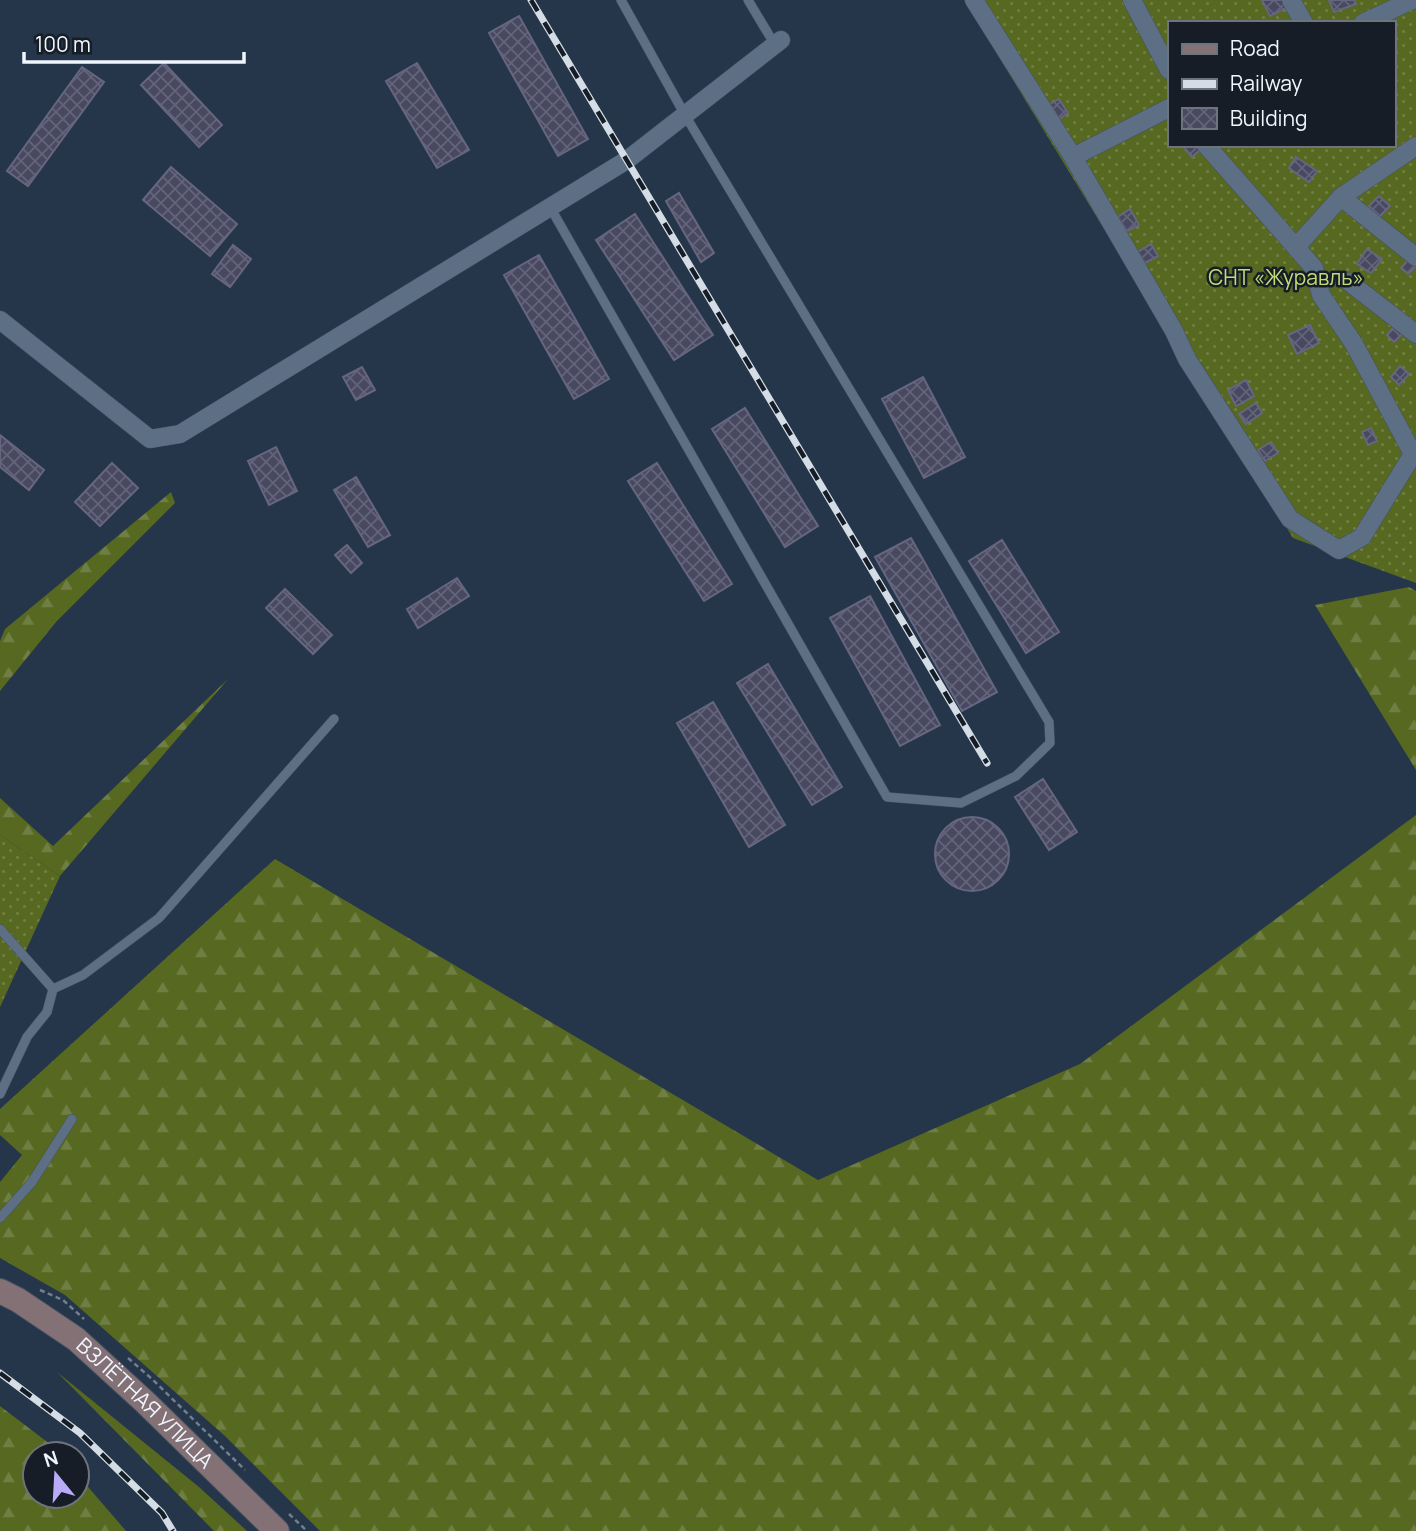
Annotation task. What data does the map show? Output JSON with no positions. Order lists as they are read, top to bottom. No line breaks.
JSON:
{"streets":{"street":["ВЗЛЁТНАЯ УЛИЦА"]},"parks":["СНТ «Журавль»"],"legend":["Road","Railway","Building"],"scale_bar":"100 m","north":"top"}
